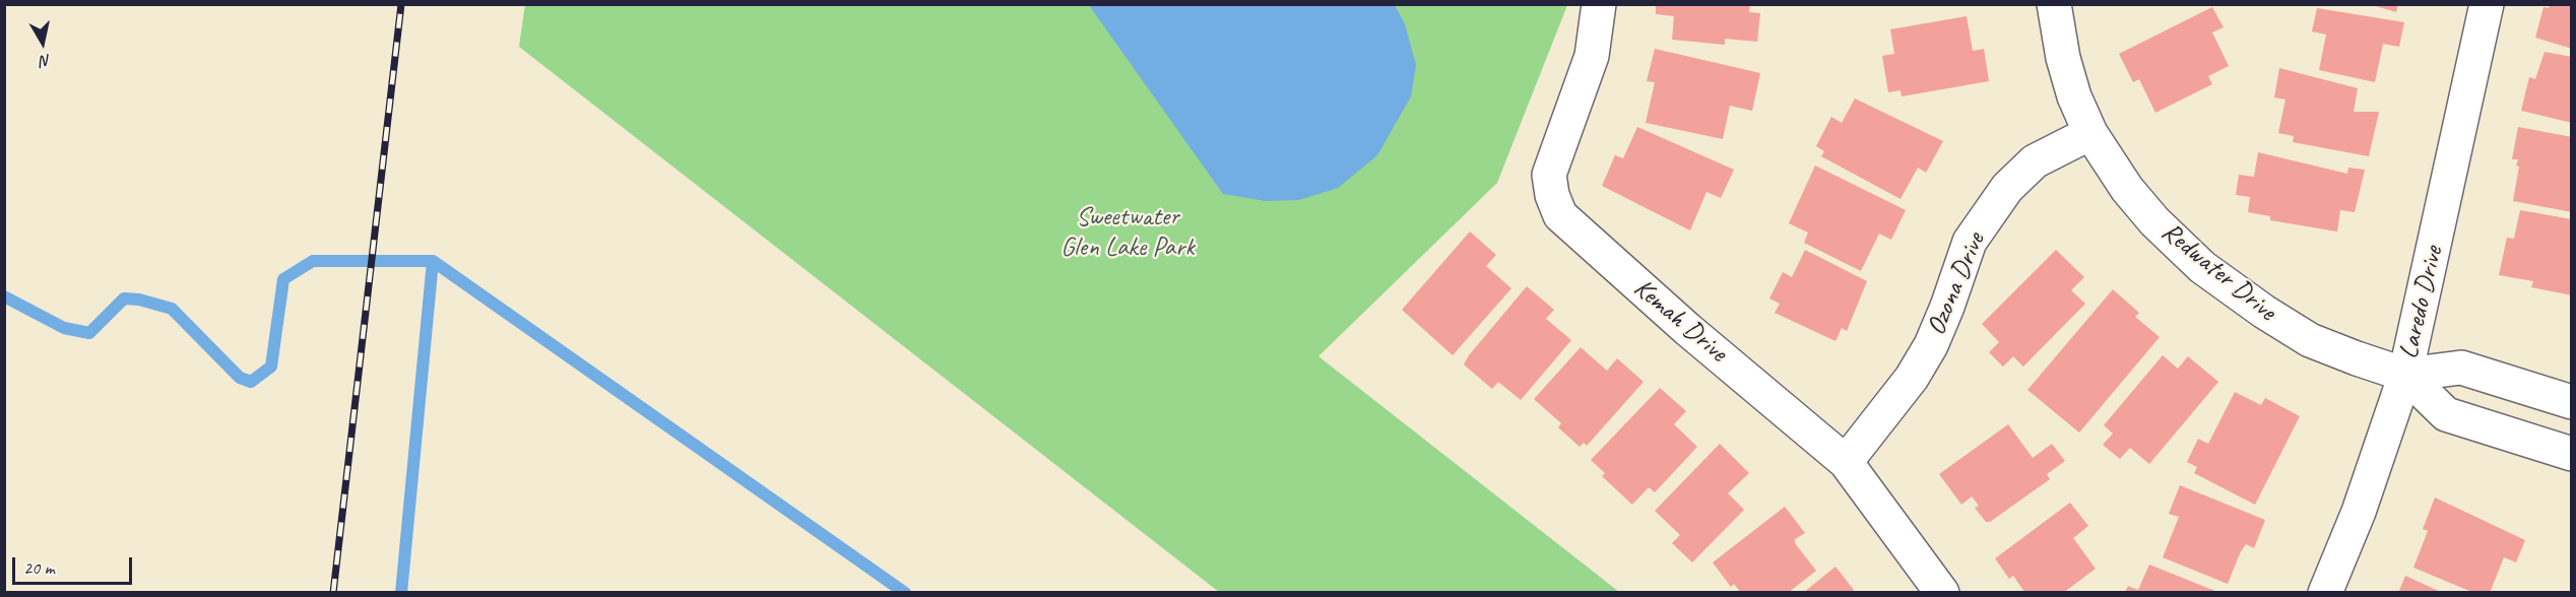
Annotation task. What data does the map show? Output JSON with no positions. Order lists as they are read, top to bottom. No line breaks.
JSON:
{"streets":{"street":["Redwater Drive","Ozona Drive","Laredo Drive","Kemah Drive"]},"crossings":[["Redwater Drive","Ozona Drive"],["Redwater Drive","Laredo Drive"],["Ozona Drive","Kemah Drive"]],"parks":["Sweetwater Glen Lake Park"],"scale_bar":"20 m","north":"bottom"}
